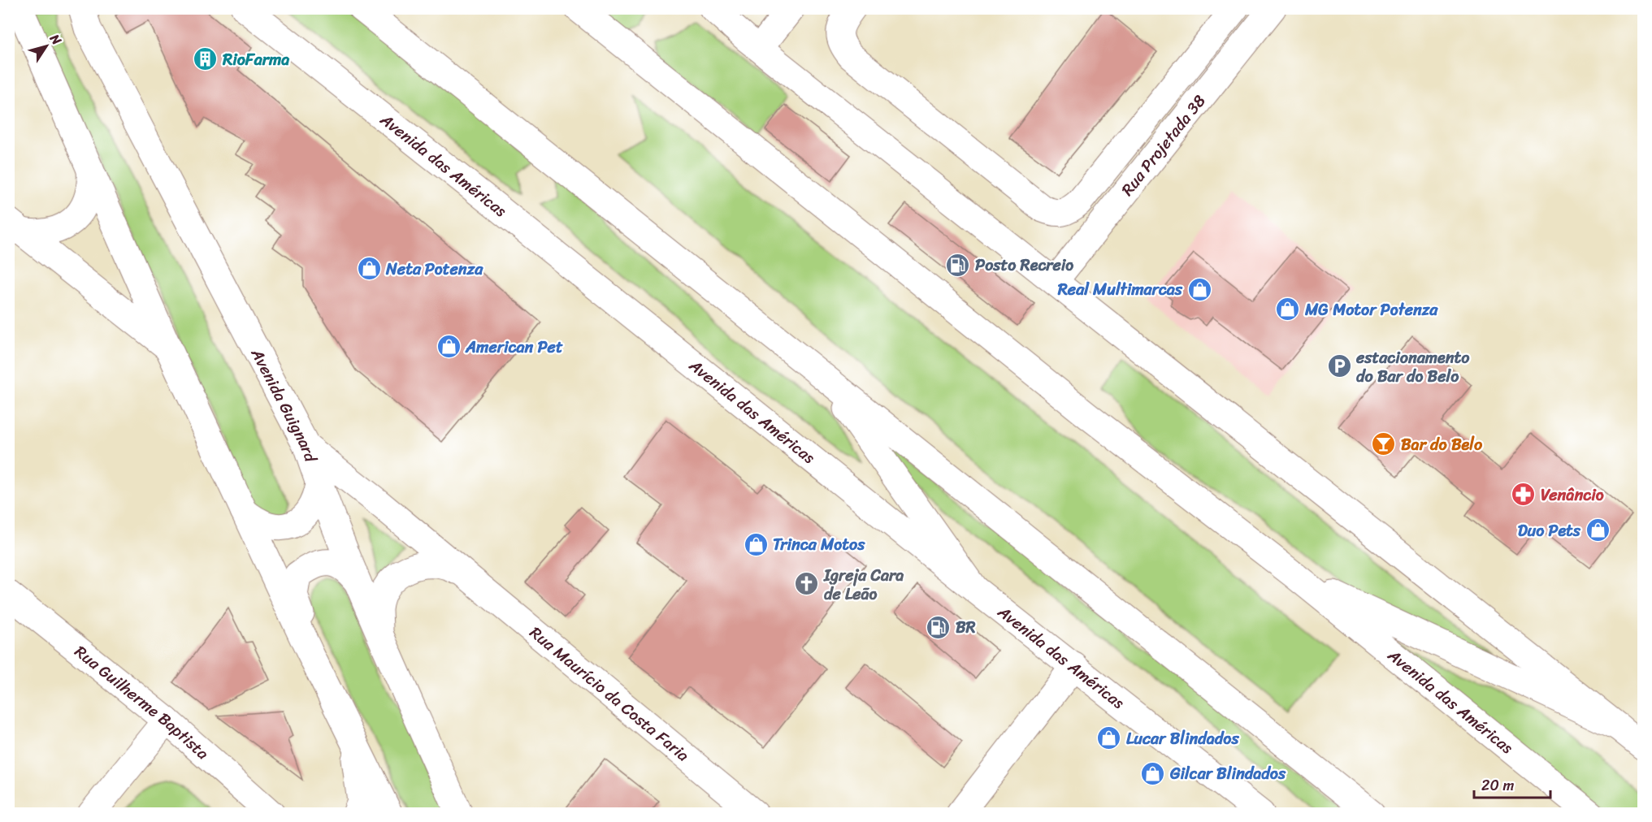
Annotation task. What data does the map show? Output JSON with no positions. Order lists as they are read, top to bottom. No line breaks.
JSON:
{"streets":{"main road":["Rua Projetada 38","Avenida das Américas","Avenida Guignard","Rua Maurício da Costa Faria","Rua Guilherme Baptista"]},"crossings":[["Avenida Guignard","Rua Maurício da Costa Faria"]],"places":{"building":["RioFarma"],"fuel station":["Posto Recreio","BR"],"shop":["Neta Potenza","Real Multimarcas","MG Motor Potenza","American Pet","Duo Pets","Trinca Motos","Lucar Blindados","Gilcar Blindados"],"parking":["estacionamento do Bar do Belo"],"bar":["Bar do Belo"],"pharmacy":["Venâncio"],"church":["Igreja Cara de Leão"]},"scale_bar":"20 m","north":"top right"}
